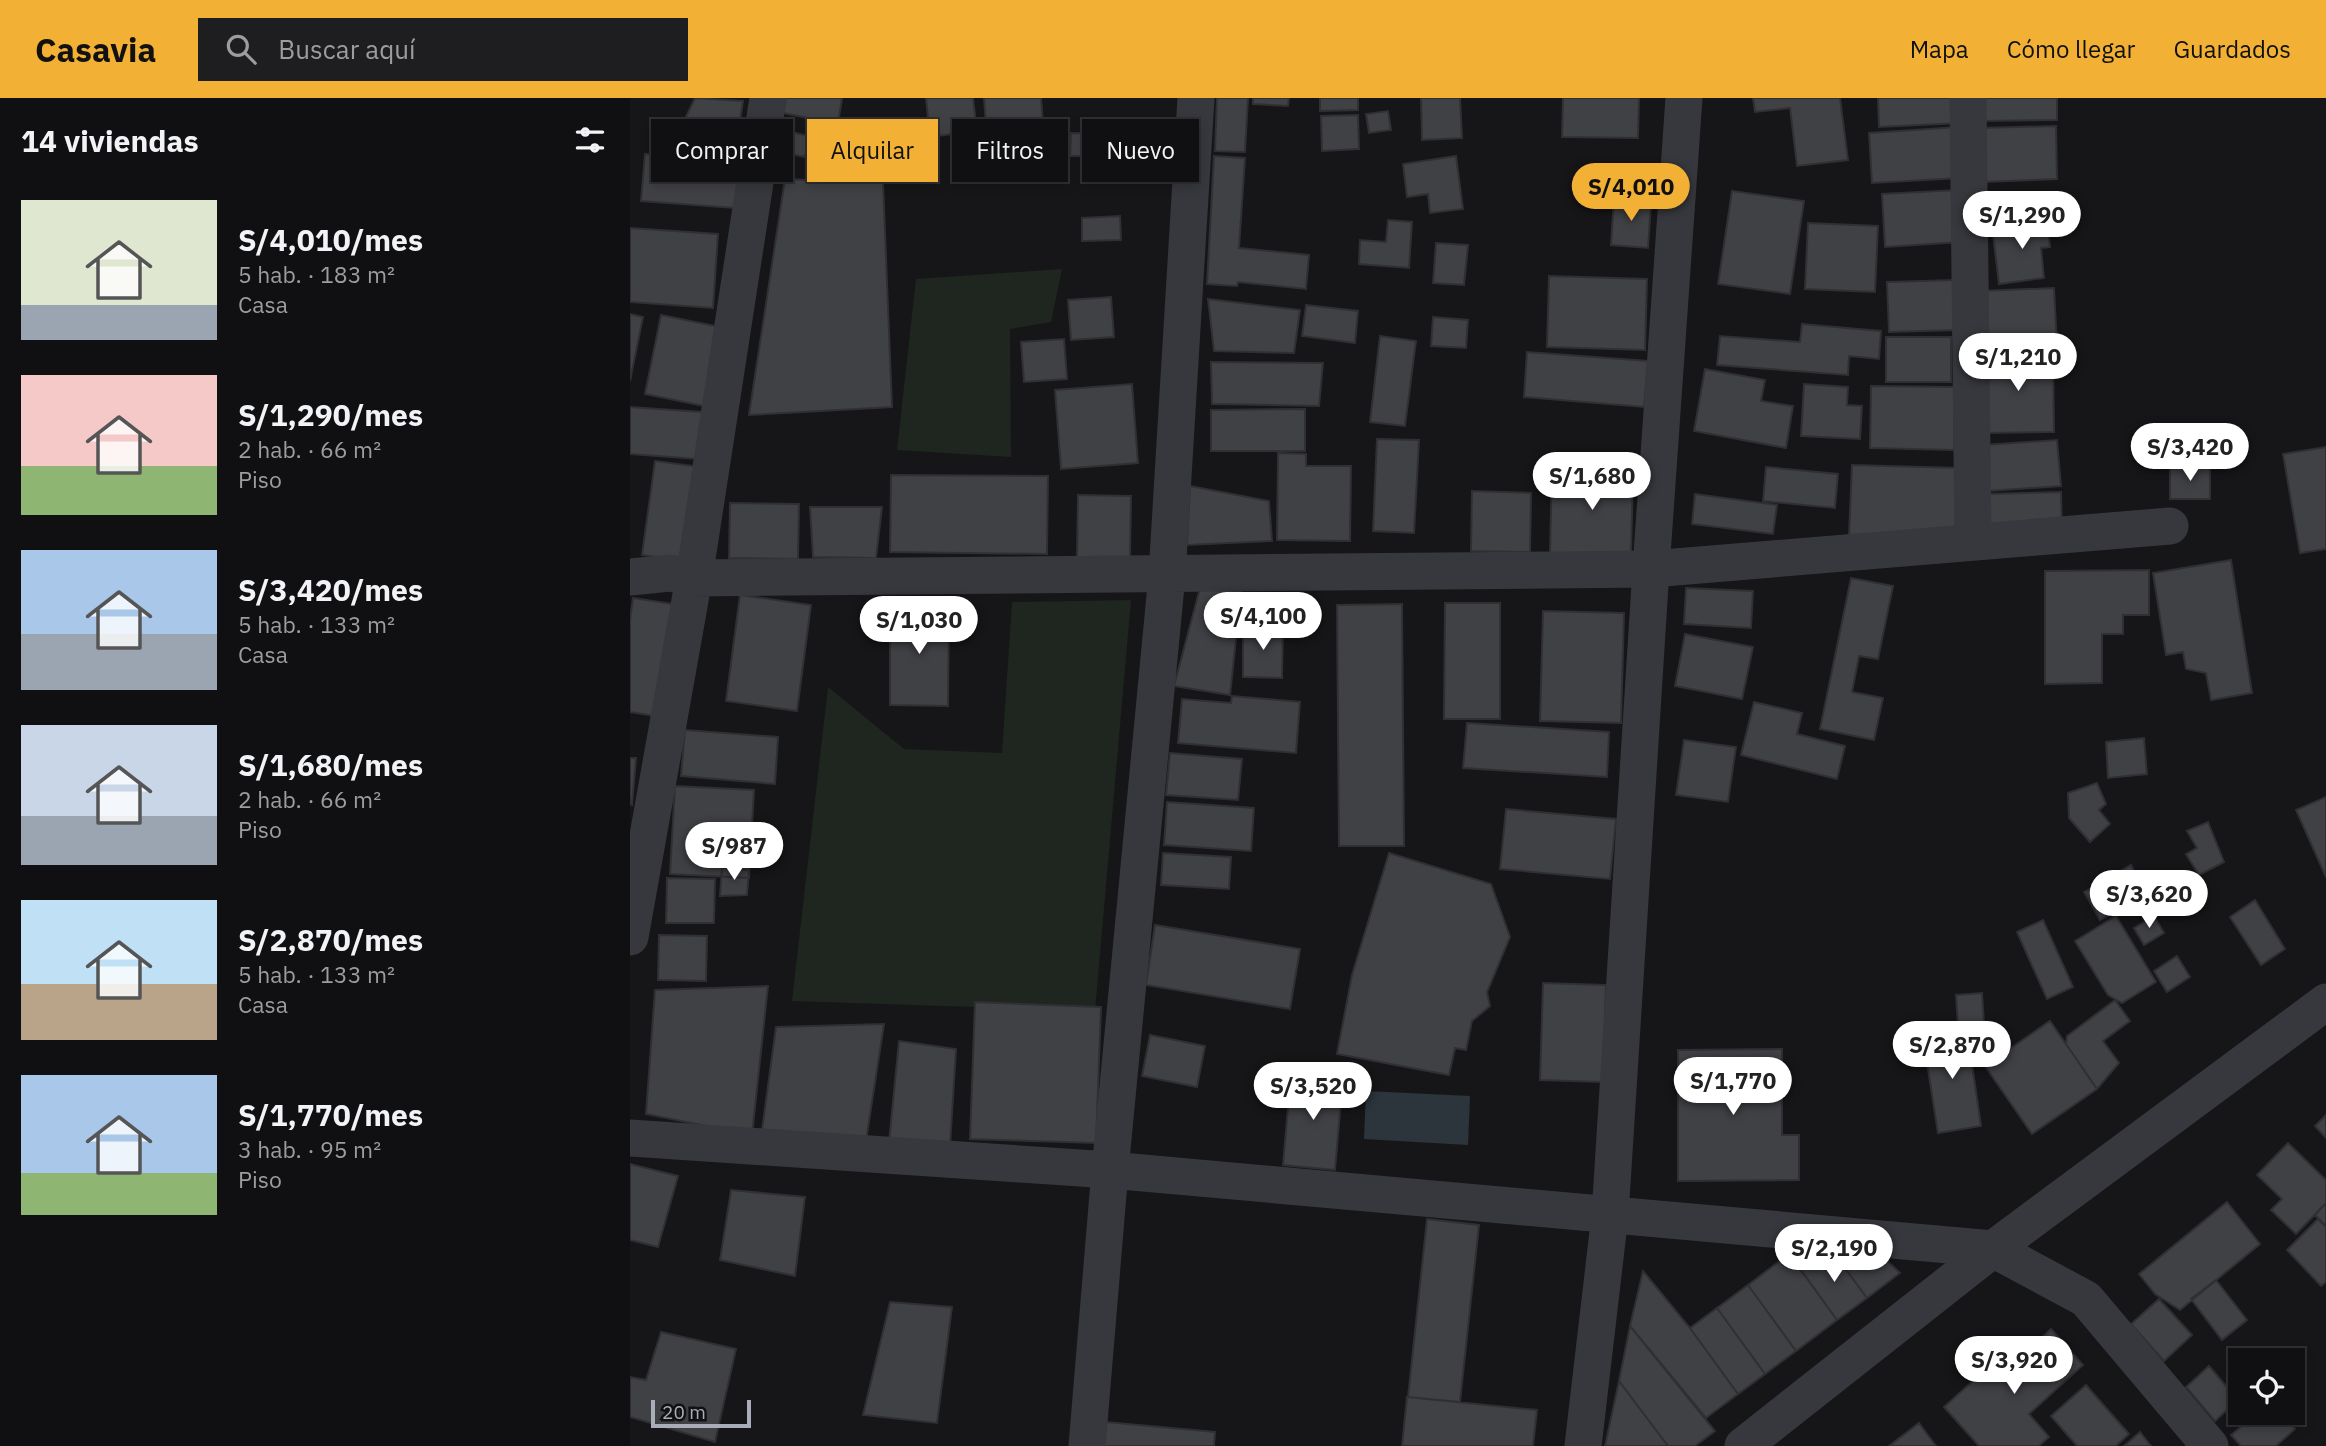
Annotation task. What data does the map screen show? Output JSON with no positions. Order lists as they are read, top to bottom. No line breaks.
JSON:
{"scale_bar":"20 m","page":{"header":"Casavia","search":"Buscar aquí","nav":["Mapa","Cómo llegar","Guardados"],"heading":"14 viviendas","chip":["Comprar","Alquilar","Filtros","Nuevo"],"price":["S/4,010","S/1,290","S/1,210","S/3,420","S/1,680","S/4,100","S/1,030","S/987","S/3,620","S/2,870","S/1,770","S/3,520","S/2,190","S/3,920"],"list":[{"name":"S/4,010/mes","note":"5 hab. · 183 m² · Casa"},{"name":"S/1,290/mes","note":"2 hab. · 66 m² · Piso"},{"name":"S/3,420/mes","note":"5 hab. · 133 m² · Casa"},{"name":"S/1,680/mes","note":"2 hab. · 66 m² · Piso"},{"name":"S/2,870/mes","note":"5 hab. · 133 m² · Casa"},{"name":"S/1,770/mes","note":"3 hab. · 95 m² · Piso"}],"scale":"20 m"}}
